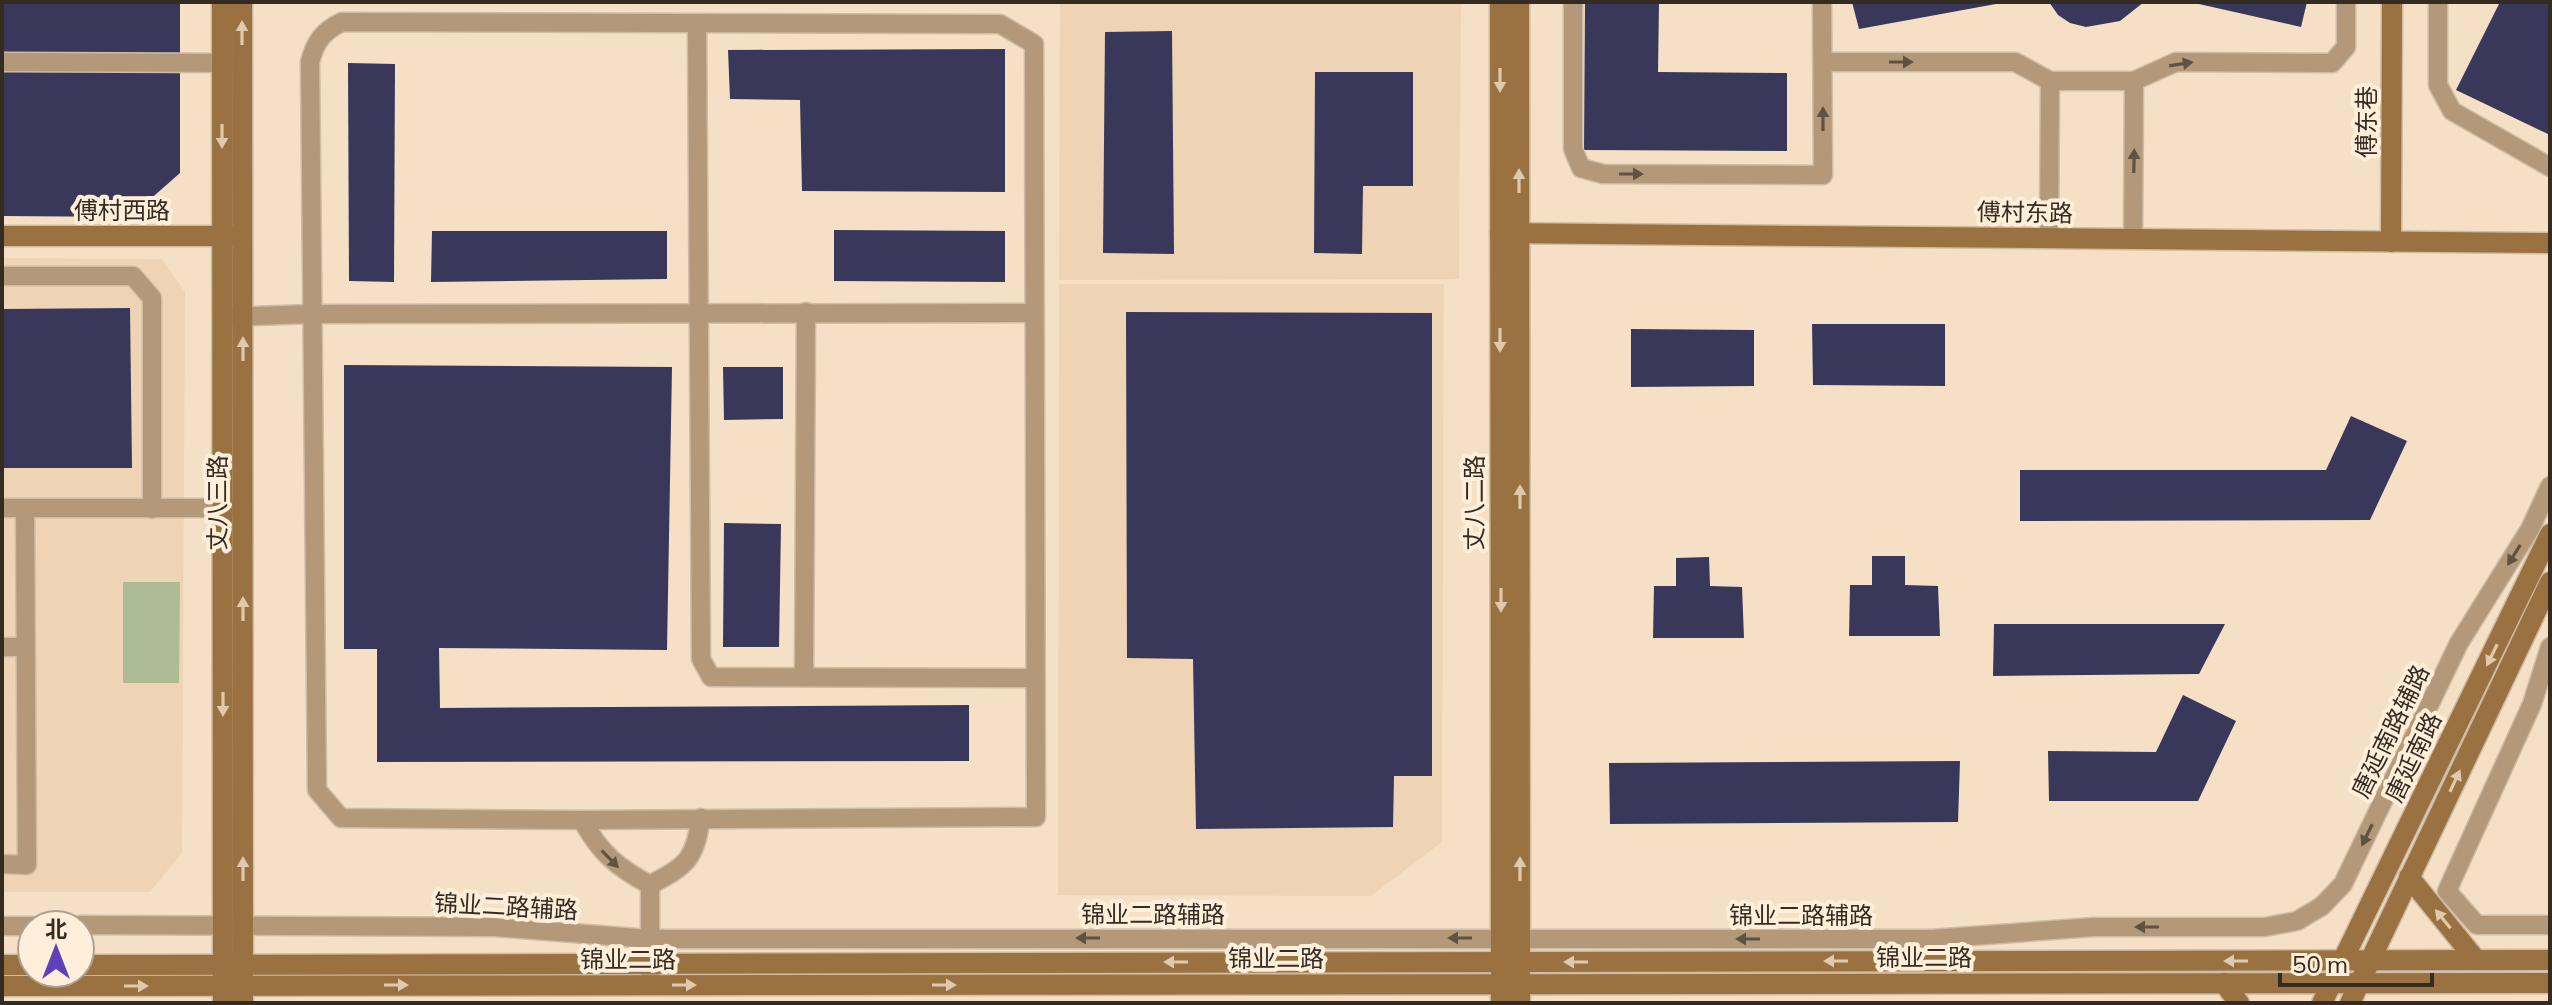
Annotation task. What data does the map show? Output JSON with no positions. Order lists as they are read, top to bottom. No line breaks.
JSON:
{"streets":{"main road":["傅东巷","傅村西路","傅村东路","丈八三路","丈八二路","唐延南路","锦业二路"],"street":["唐延南路辅路","锦业二路辅路"]},"crossings":[["傅东巷","傅村东路"],["傅村西路","丈八三路"],["傅村东路","丈八二路"],["丈八三路","锦业二路辅路"],["丈八三路","锦业二路"],["丈八二路","锦业二路辅路"],["丈八二路","锦业二路"],["唐延南路辅路","锦业二路辅路"],["唐延南路","锦业二路"]],"one_way":["唐延南路辅路","锦业二路辅路"],"scale_bar":"50 m","north":"top"}
